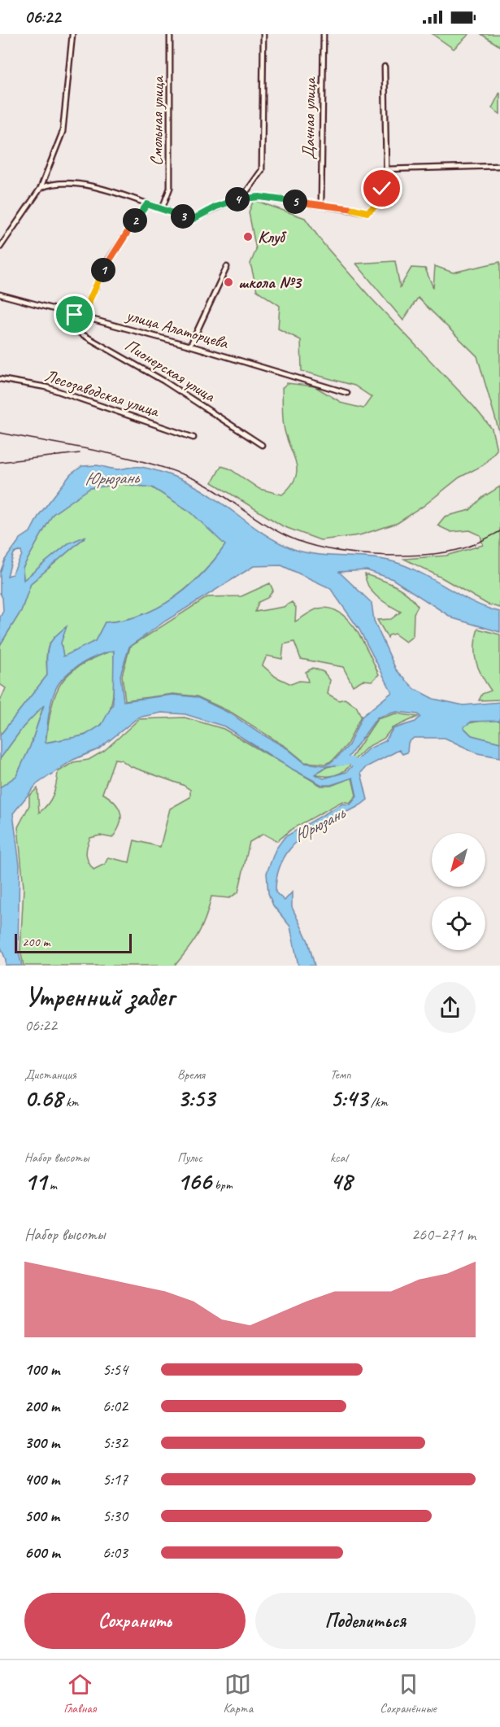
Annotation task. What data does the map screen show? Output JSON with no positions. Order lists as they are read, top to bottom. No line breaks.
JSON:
{"streets":{"street":["Дачная улица","Смольная улица","улица Алаторцева","Пионерская улица","Лесозаводская улица"]},"crossings":[["улица Алаторцева","Пионерская улица"]],"water":["Юрюзань"],"places":["Клуб","школа №3"],"scale_bar":"200 m","north":"bottom left","page":{"status":"06:22","pins":["4","5","3","2","1"],"scale":"200 m","heading":["Утренний забег","06:22"],"stats":[["Дистанция","0.68 km"],["Время","3:53"],["Темп","5:43 /km"],["Набор высоты","11 m"],["Пульс","166 bpm"],["kcal","48"]],"chart":["Набор высоты","260–271 m"],"list":[{"name":"100 m","note":"5:54"},{"name":"200 m","note":"6:02"},{"name":"300 m","note":"5:32"},{"name":"400 m","note":"5:17"},{"name":"500 m","note":"5:30"},{"name":"600 m","note":"6:03"}],"buttons":["Сохранить","Поделиться"],"tabs":["Главная","Карта","Сохранённые"]}}
